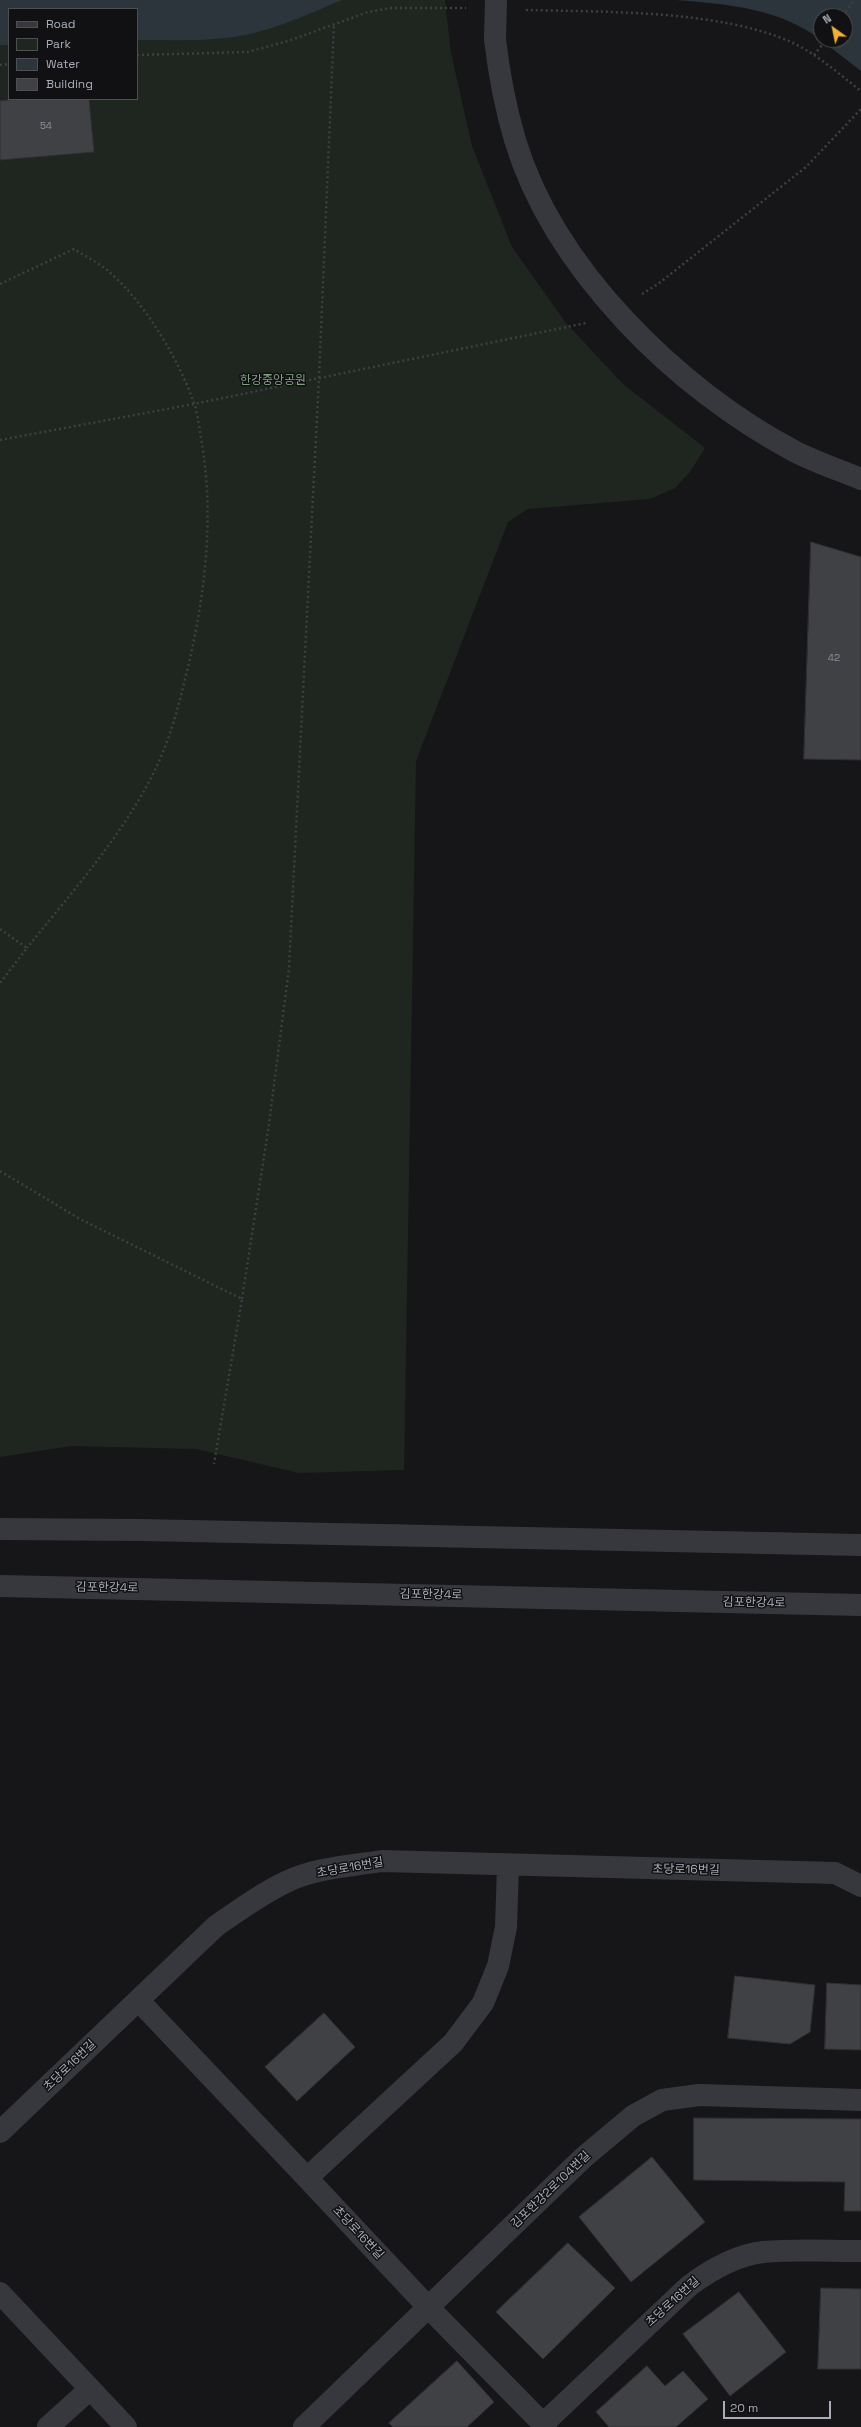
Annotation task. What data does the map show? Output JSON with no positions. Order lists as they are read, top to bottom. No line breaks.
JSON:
{"streets":{"street":["김포한강4로","초당로16번길","김포한강2로104번길"]},"crossings":[["초당로16번길","김포한강2로104번길"]],"parks":["한강중앙공원"],"house_numbers":["54","42"],"legend":["Road","Park","Water","Building"],"scale_bar":"20 m","north":"top left"}
